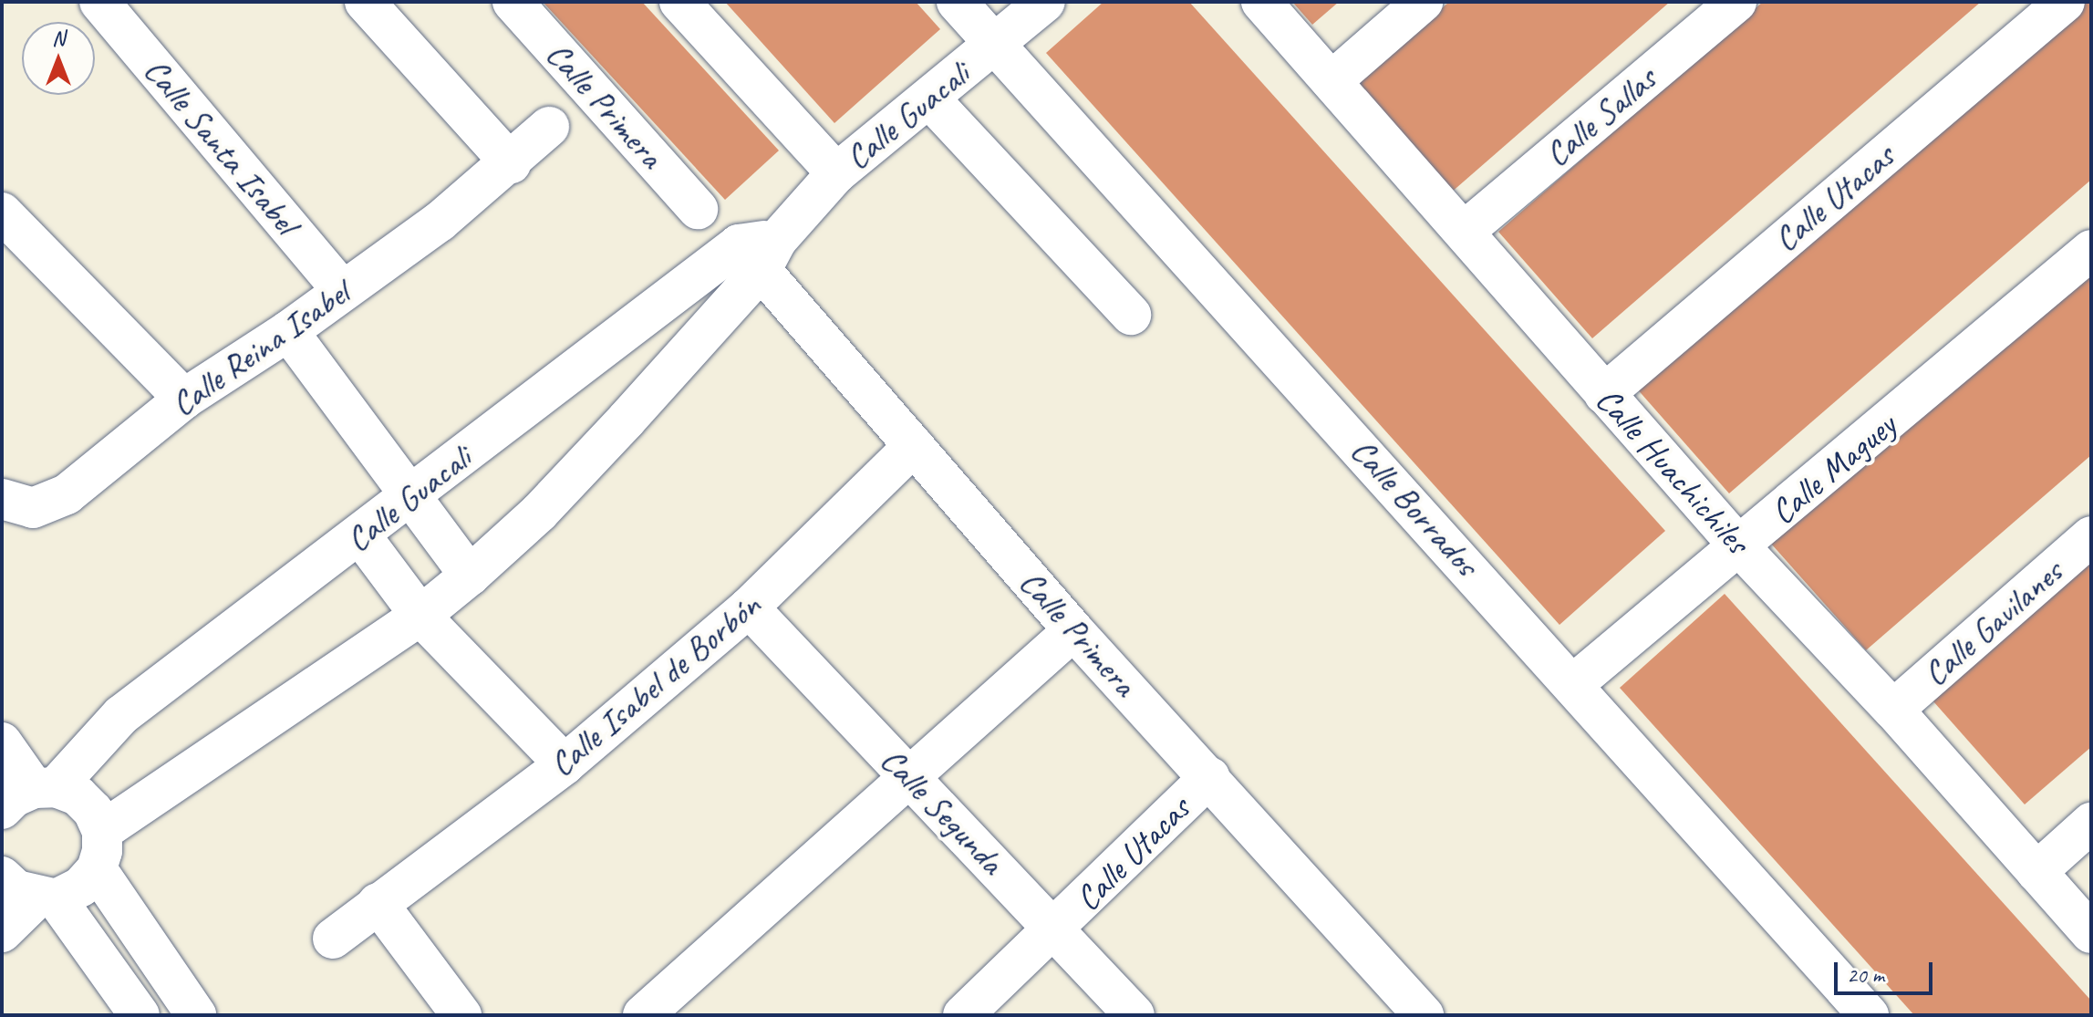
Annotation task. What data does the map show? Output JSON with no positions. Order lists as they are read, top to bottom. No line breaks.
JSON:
{"streets":{"street":["Calle Primera","Calle Guacali","Calle Sallas","Calle Santa Isabel","Calle Utacas","Calle Reina Isabel","Calle Maguey","Calle Huachichiles","Calle Borrados","Calle Gavilanes","Calle Isabel de Borbón","Calle Segunda"]},"crossings":[["Calle Primera","Calle Guacali"],["Calle Primera","Calle Utacas"],["Calle Primera","Calle Isabel de Borbón"],["Calle Guacali","Calle Borrados"],["Calle Sallas","Calle Huachichiles"],["Calle Santa Isabel","Calle Reina Isabel"],["Calle Utacas","Calle Huachichiles"],["Calle Utacas","Calle Segunda"],["Calle Maguey","Calle Huachichiles"],["Calle Maguey","Calle Borrados"],["Calle Huachichiles","Calle Gavilanes"],["Calle Isabel de Borbón","Calle Segunda"]],"scale_bar":"20 m","north":"top"}
